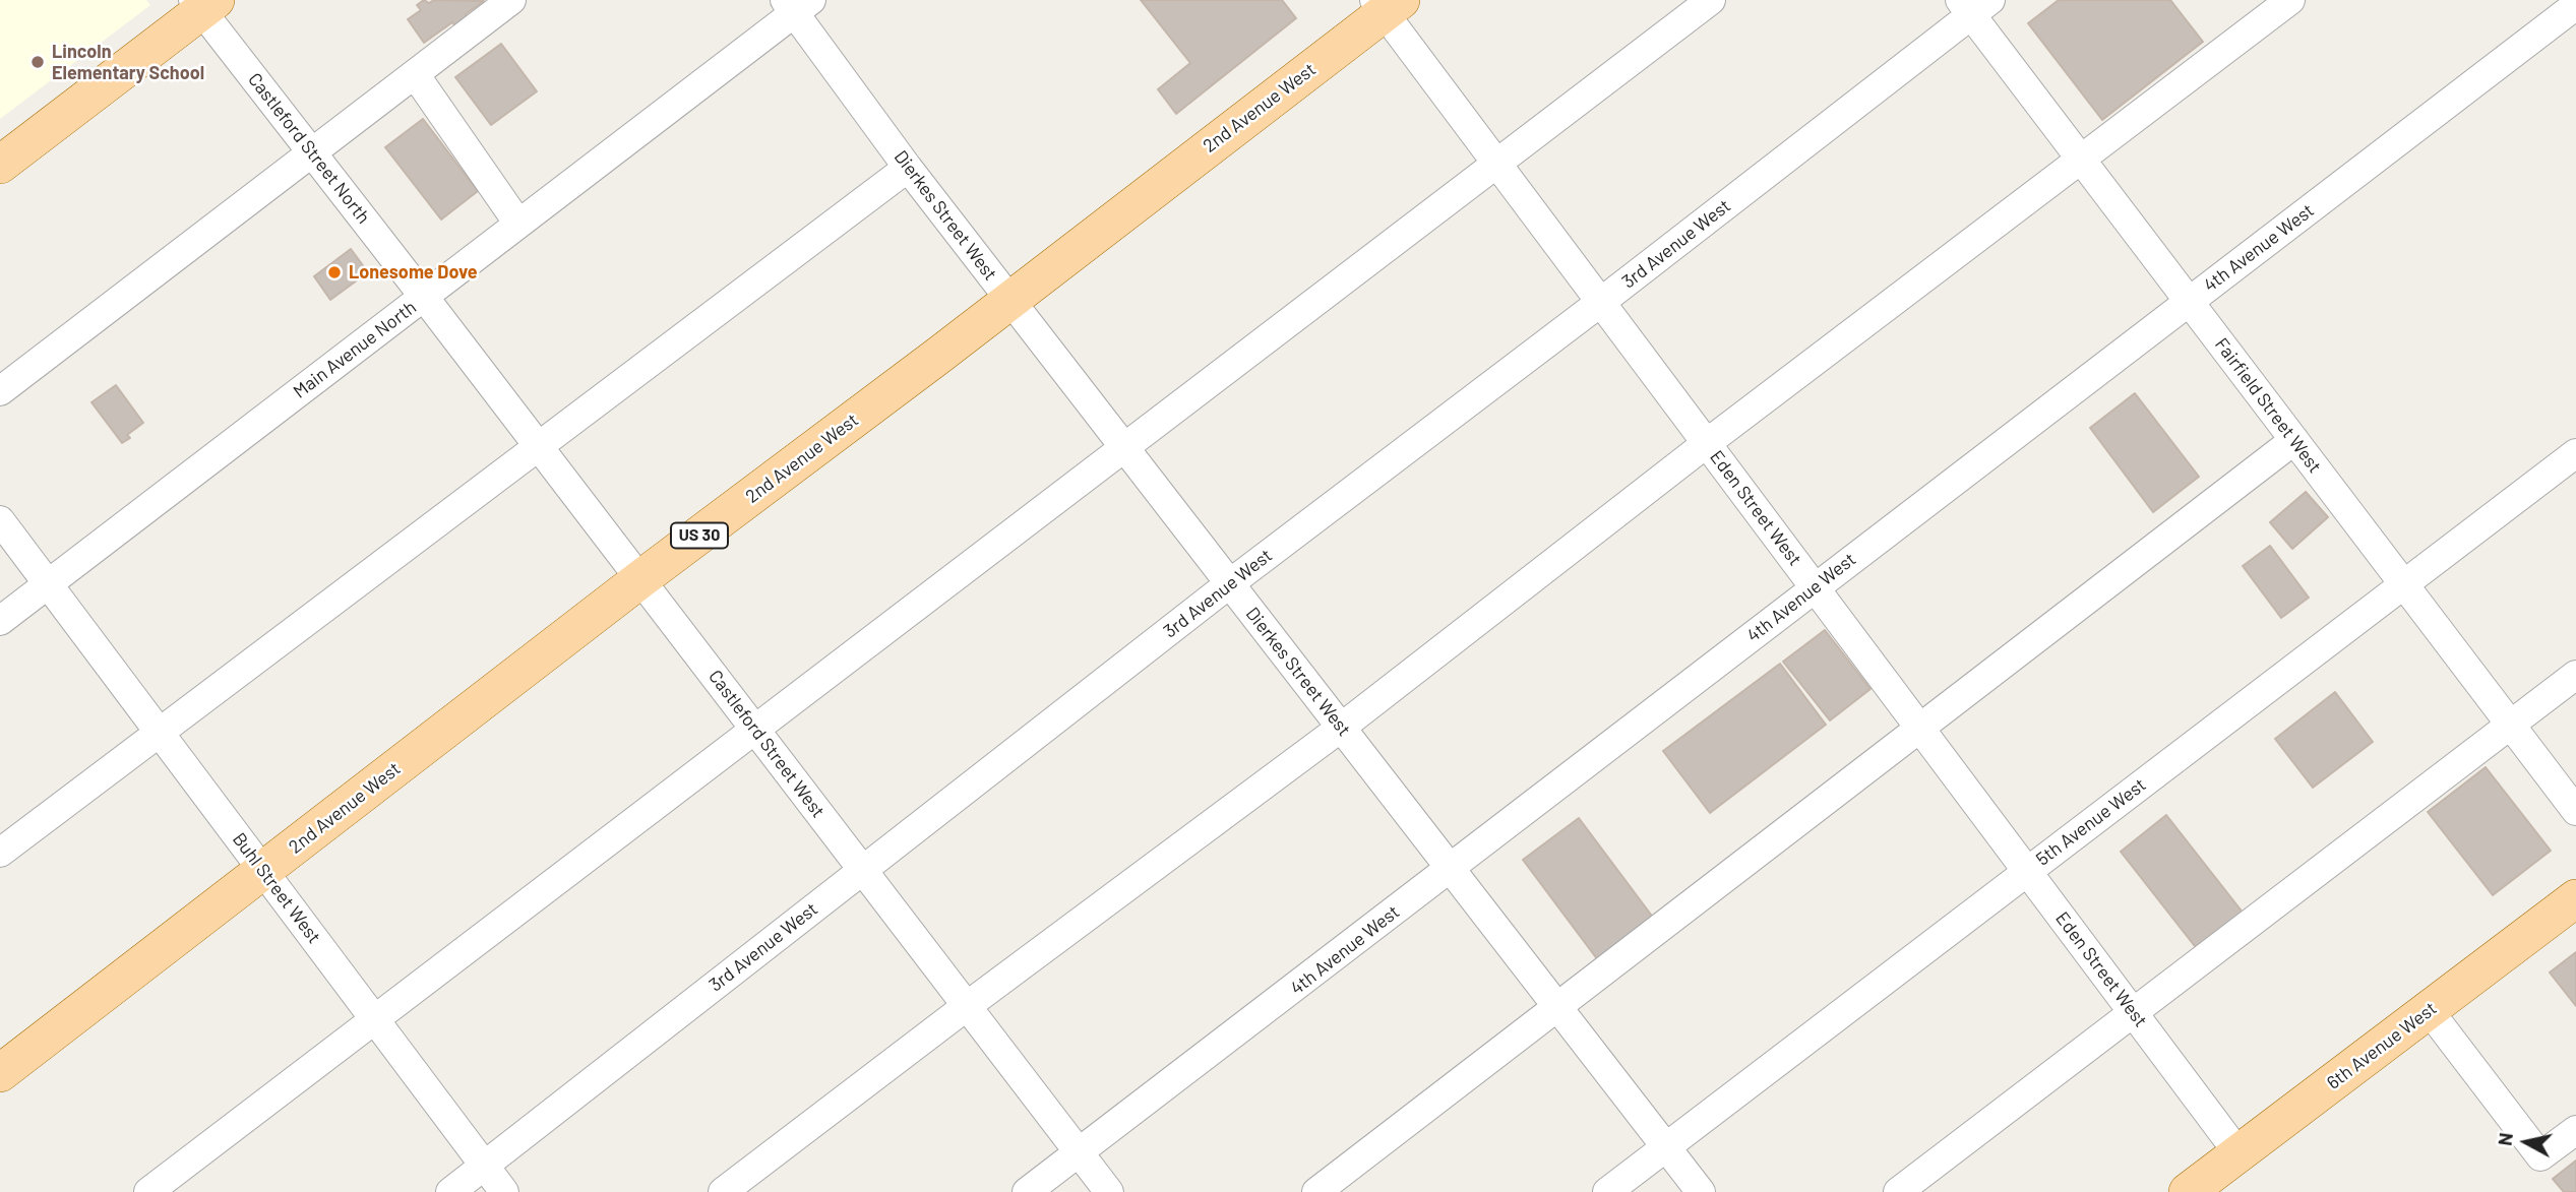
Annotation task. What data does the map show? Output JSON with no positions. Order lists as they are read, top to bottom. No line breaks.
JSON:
{"streets":{"main road":["2nd Avenue West","US 30","6th Avenue West"],"street":["Castleford Street North","Dierkes Street West","3rd Avenue West","4th Avenue West","Main Avenue North","Fairfield Street West","Eden Street West","Castleford Street West","5th Avenue West","Buhl Street West"]},"crossings":[["2nd Avenue West","Dierkes Street West"],["2nd Avenue West","Eden Street West"],["2nd Avenue West","Castleford Street West"],["2nd Avenue West","Buhl Street West"],["Castleford Street North","Main Avenue North"],["Castleford Street North","Castleford Street West"],["Dierkes Street West","3rd Avenue West"],["Dierkes Street West","4th Avenue West"],["Dierkes Street West","Main Avenue North"],["Dierkes Street West","5th Avenue West"],["3rd Avenue West","Fairfield Street West"],["3rd Avenue West","Eden Street West"],["3rd Avenue West","Castleford Street West"],["3rd Avenue West","Buhl Street West"],["4th Avenue West","Fairfield Street West"],["4th Avenue West","Eden Street West"],["4th Avenue West","Castleford Street West"],["Main Avenue North","Castleford Street West"],["Main Avenue North","Buhl Street West"],["Fairfield Street West","5th Avenue West"],["Eden Street West","5th Avenue West"],["Eden Street West","6th Avenue West"]],"places":["Lincoln Elementary School","Lonesome Dove"],"north":"left"}
